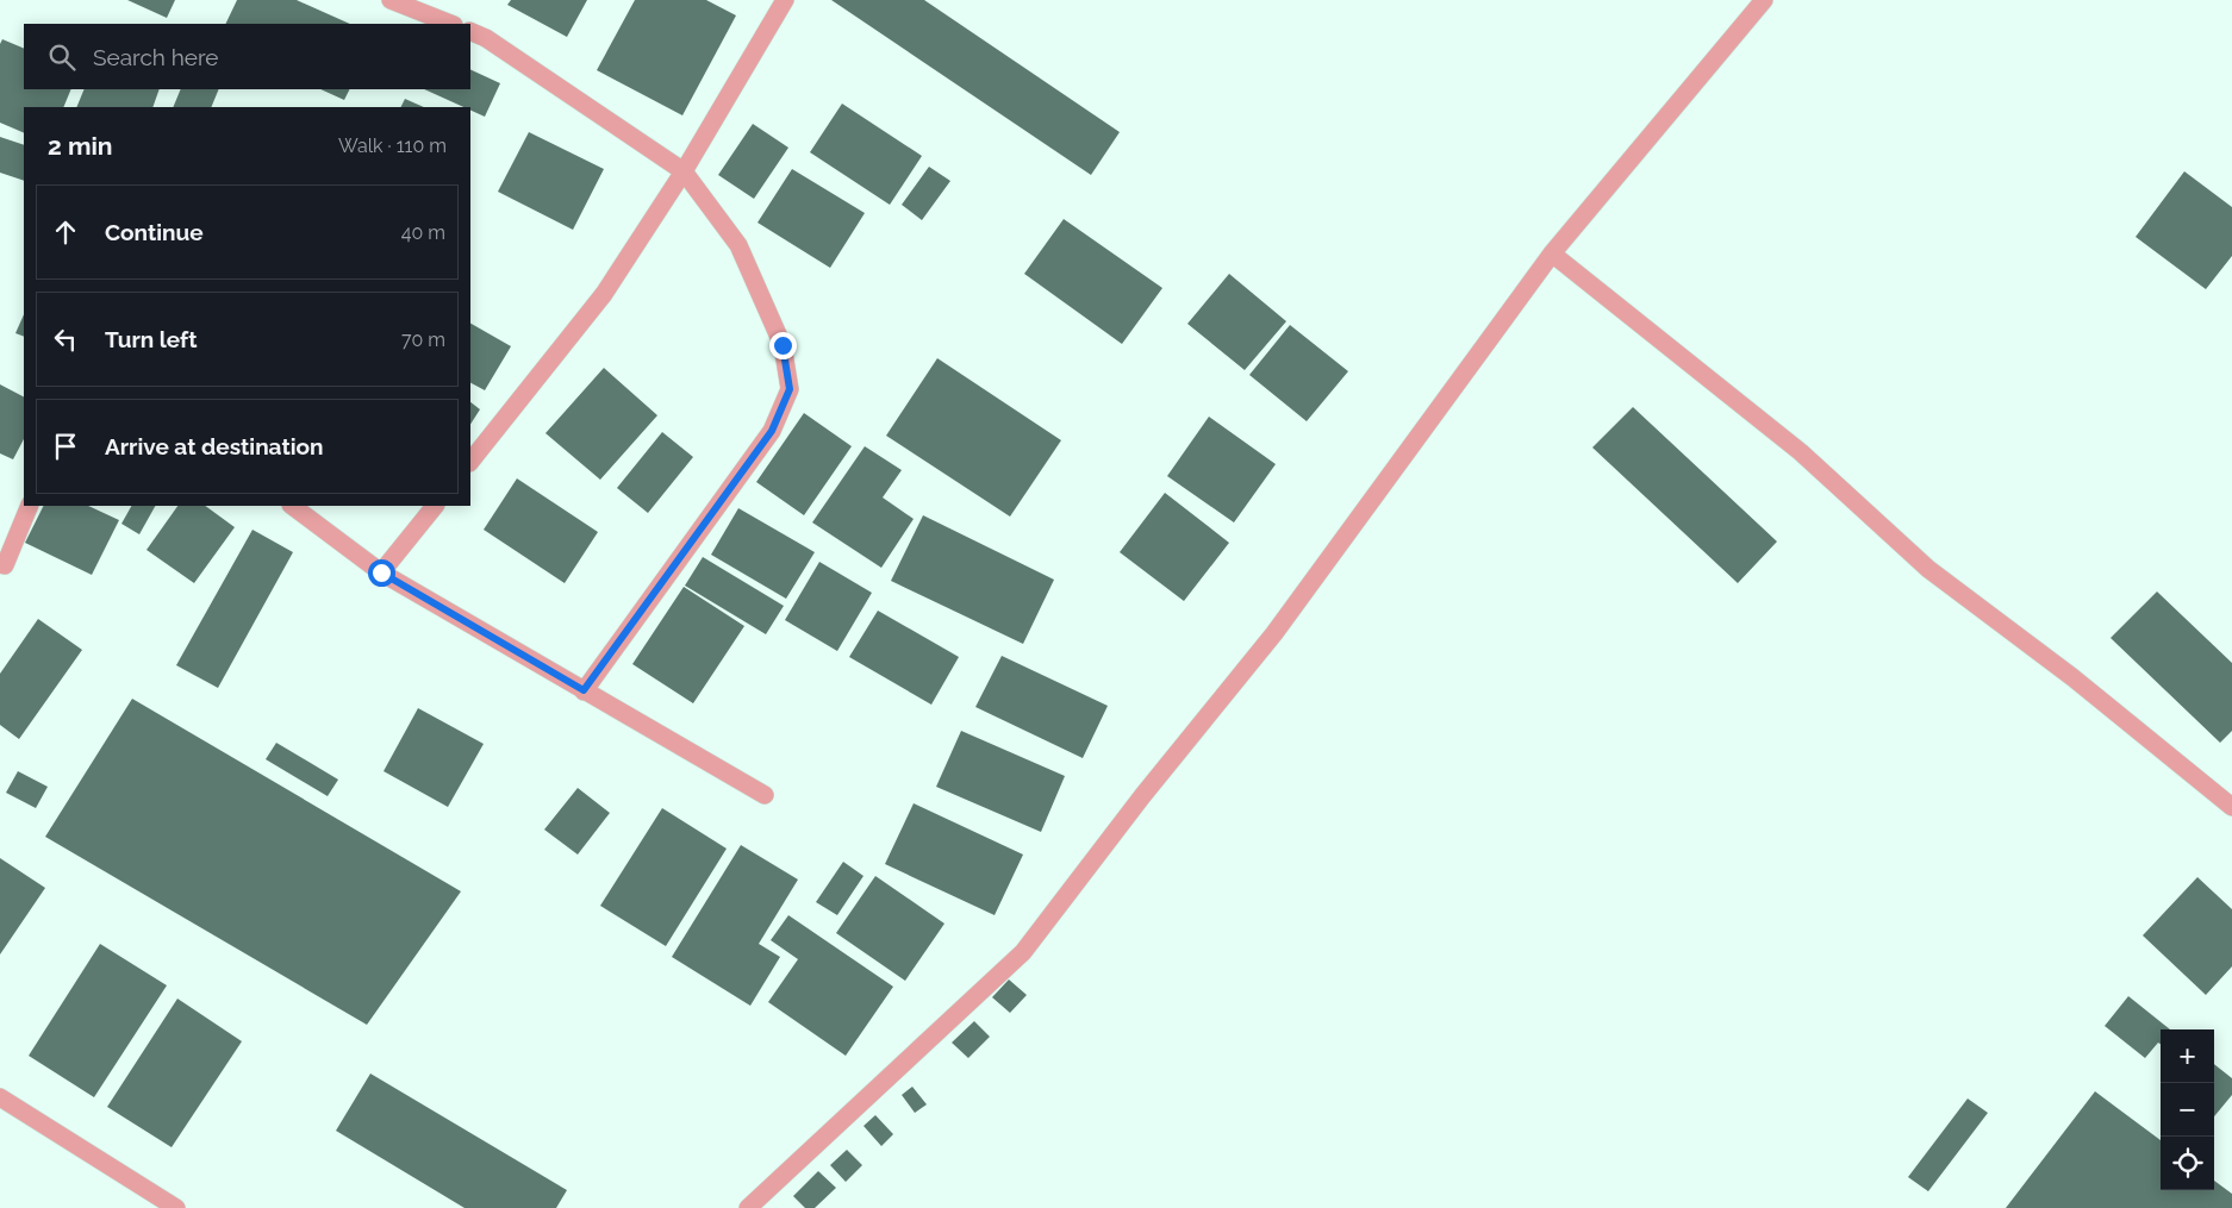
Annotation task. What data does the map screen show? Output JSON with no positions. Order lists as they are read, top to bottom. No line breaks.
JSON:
{"page":{"search":"Search here","heading":["2 min","Walk · 110 m"],"list":[["Continue","40 m"],["Turn left","70 m"],"Arrive at destination"],"map_buttons":["+","−"]}}
